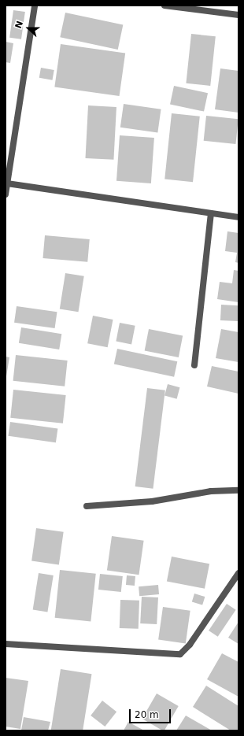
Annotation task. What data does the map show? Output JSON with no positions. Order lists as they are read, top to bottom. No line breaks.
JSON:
{"scale_bar":"20 m","north":"left"}
